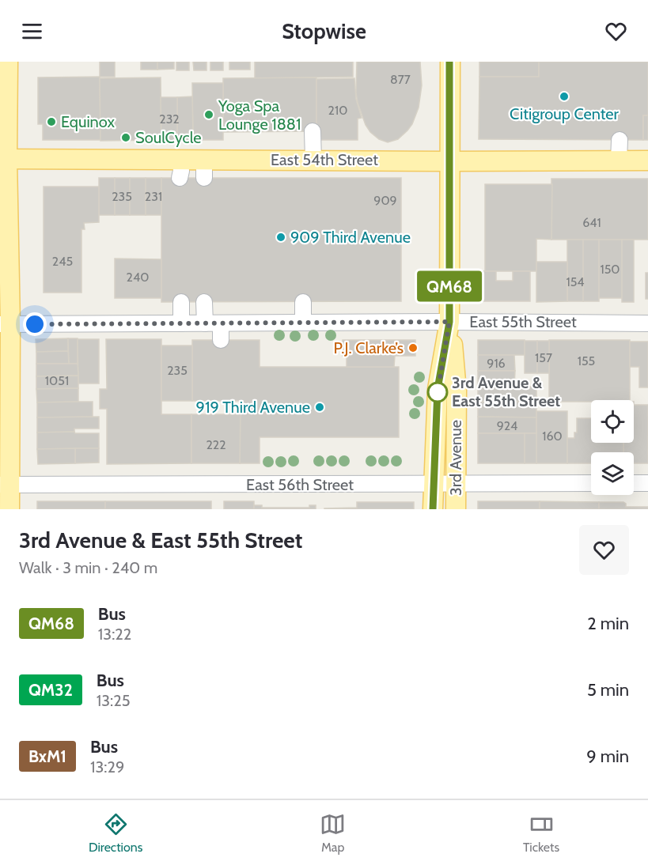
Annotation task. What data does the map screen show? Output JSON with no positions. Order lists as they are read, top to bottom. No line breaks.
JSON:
{"streets":{"main road":["East 54th Street","3rd Avenue"],"street":["East 55th Street","East 56th Street"]},"crossings":[["East 54th Street","3rd Avenue"],["East 55th Street","3rd Avenue"],["3rd Avenue","East 56th Street"]],"places":["Citigroup Center","Yoga Spa Lounge 1881","Equinox","SoulCycle","909 Third Avenue","P.J. Clarke’s","3rd Avenue & East 55th Street","919 Third Avenue"],"lines":["bus line QM68"],"house_numbers":["877","210","232","235","231","909","641","245","150","240","154","157","155","916","235","1051","924","160","222"],"page":{"header":"Stopwise","on_map":"QM68","heading":["3rd Avenue & East 55th Street","Walk · 3 min · 240 m"],"list":[{"mark":"QM68","name":"Bus","note":"13:22","value":"2 min"},{"mark":"QM32","name":"Bus","note":"13:25","value":"5 min"},{"mark":"BxM1","name":"Bus","note":"13:29","value":"9 min"}],"tabs":["Directions","Map","Tickets"]}}
